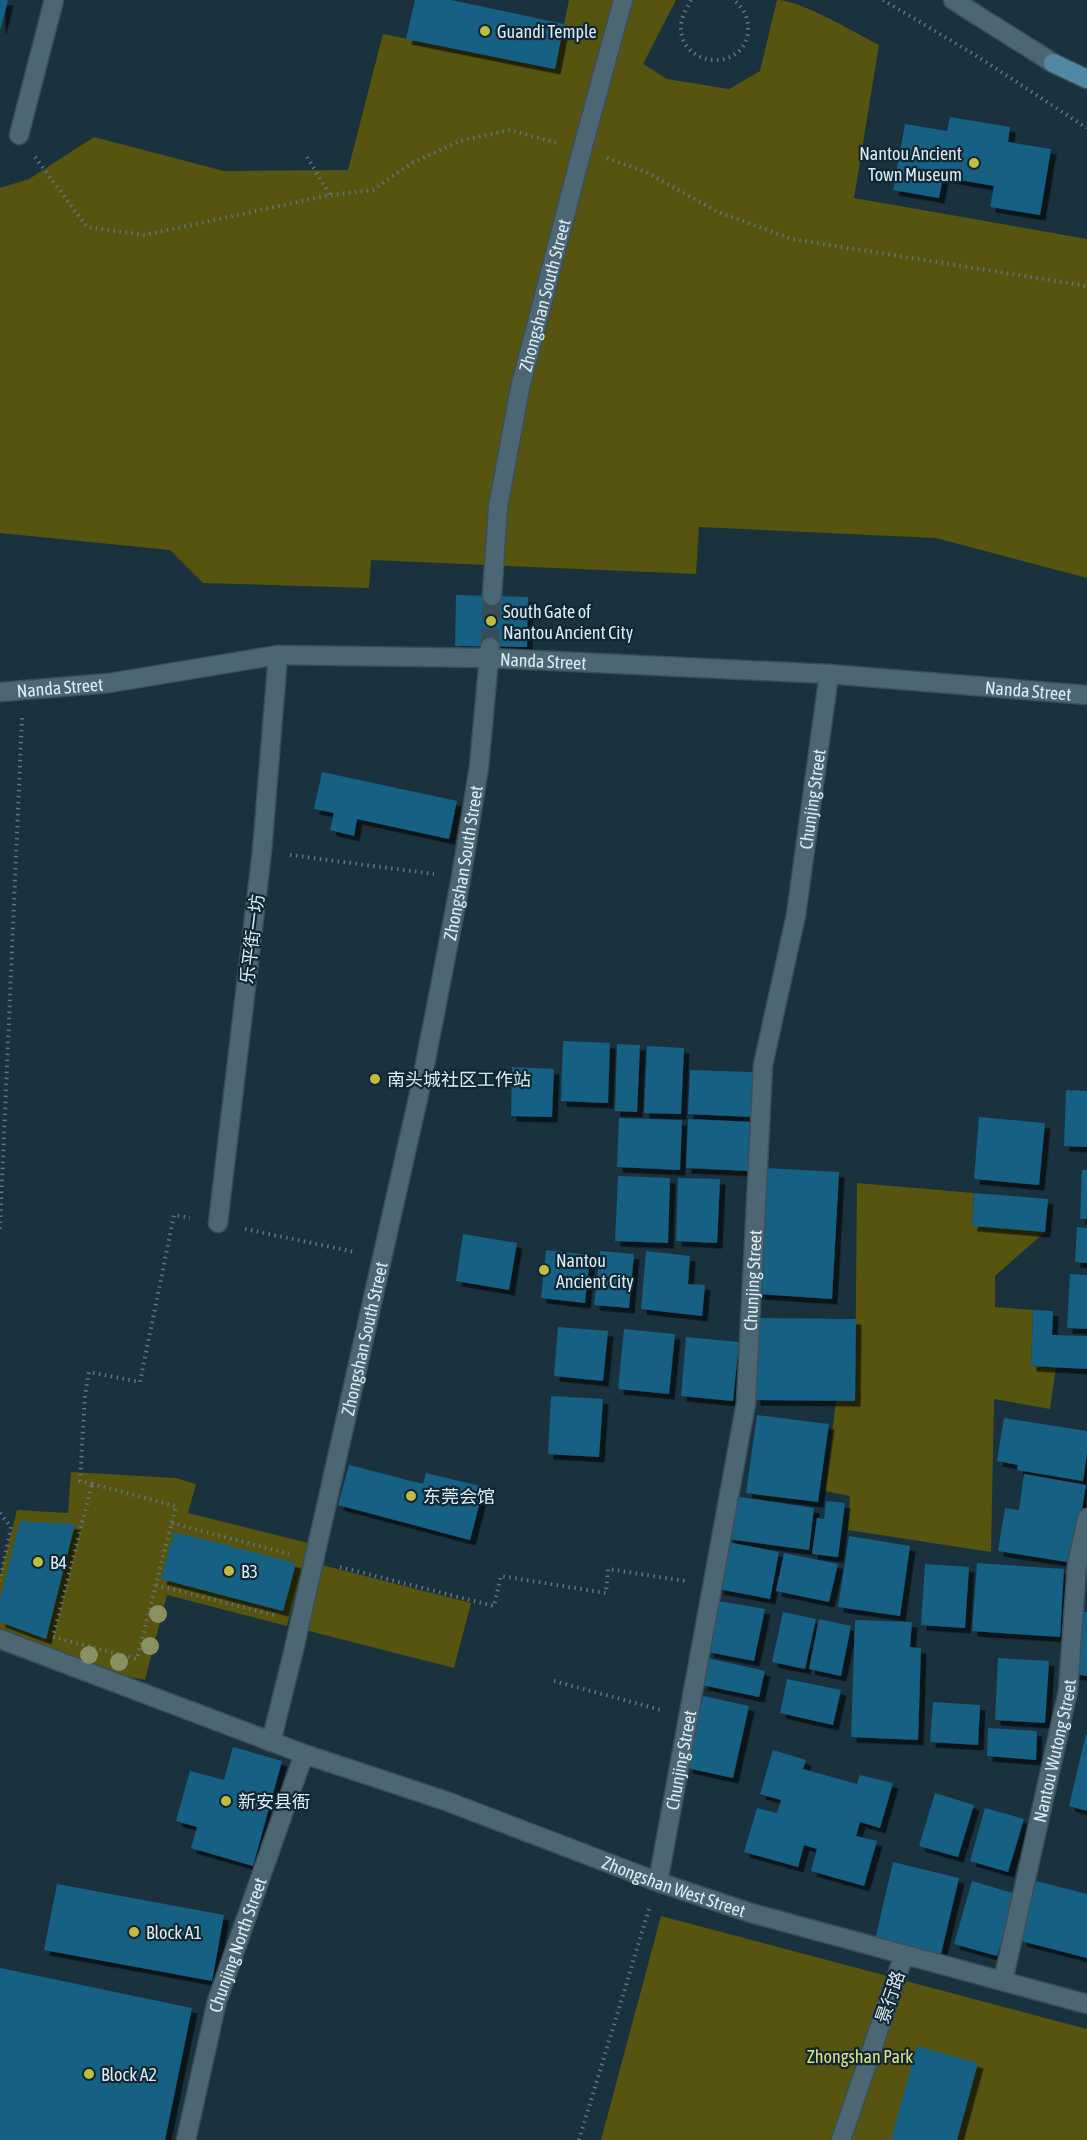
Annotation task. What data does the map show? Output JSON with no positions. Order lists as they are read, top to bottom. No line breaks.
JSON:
{"streets":{"street":["Zhongshan South Street","Nanda Street","Chunjing Street","乐平街一坊","Nantou Wutong Street","Zhongshan West Street","Chunjing North Street","景行路"]},"crossings":[["Zhongshan South Street","Nanda Street"],["Zhongshan South Street","Zhongshan West Street"],["Nanda Street","Chunjing Street"],["Nanda Street","乐平街一坊"],["Chunjing Street","Zhongshan West Street"],["Nantou Wutong Street","Zhongshan West Street"],["Zhongshan West Street","Chunjing North Street"],["Zhongshan West Street","景行路"]],"parks":["Zhongshan Park"],"places":["Guandi Temple","Nantou Ancient Town Museum","South Gate of Nantou Ancient City","南头城社区工作站","Nantou Ancient City","东莞会馆","B4","B3","新安县衙","Block A1","Block A2"]}
